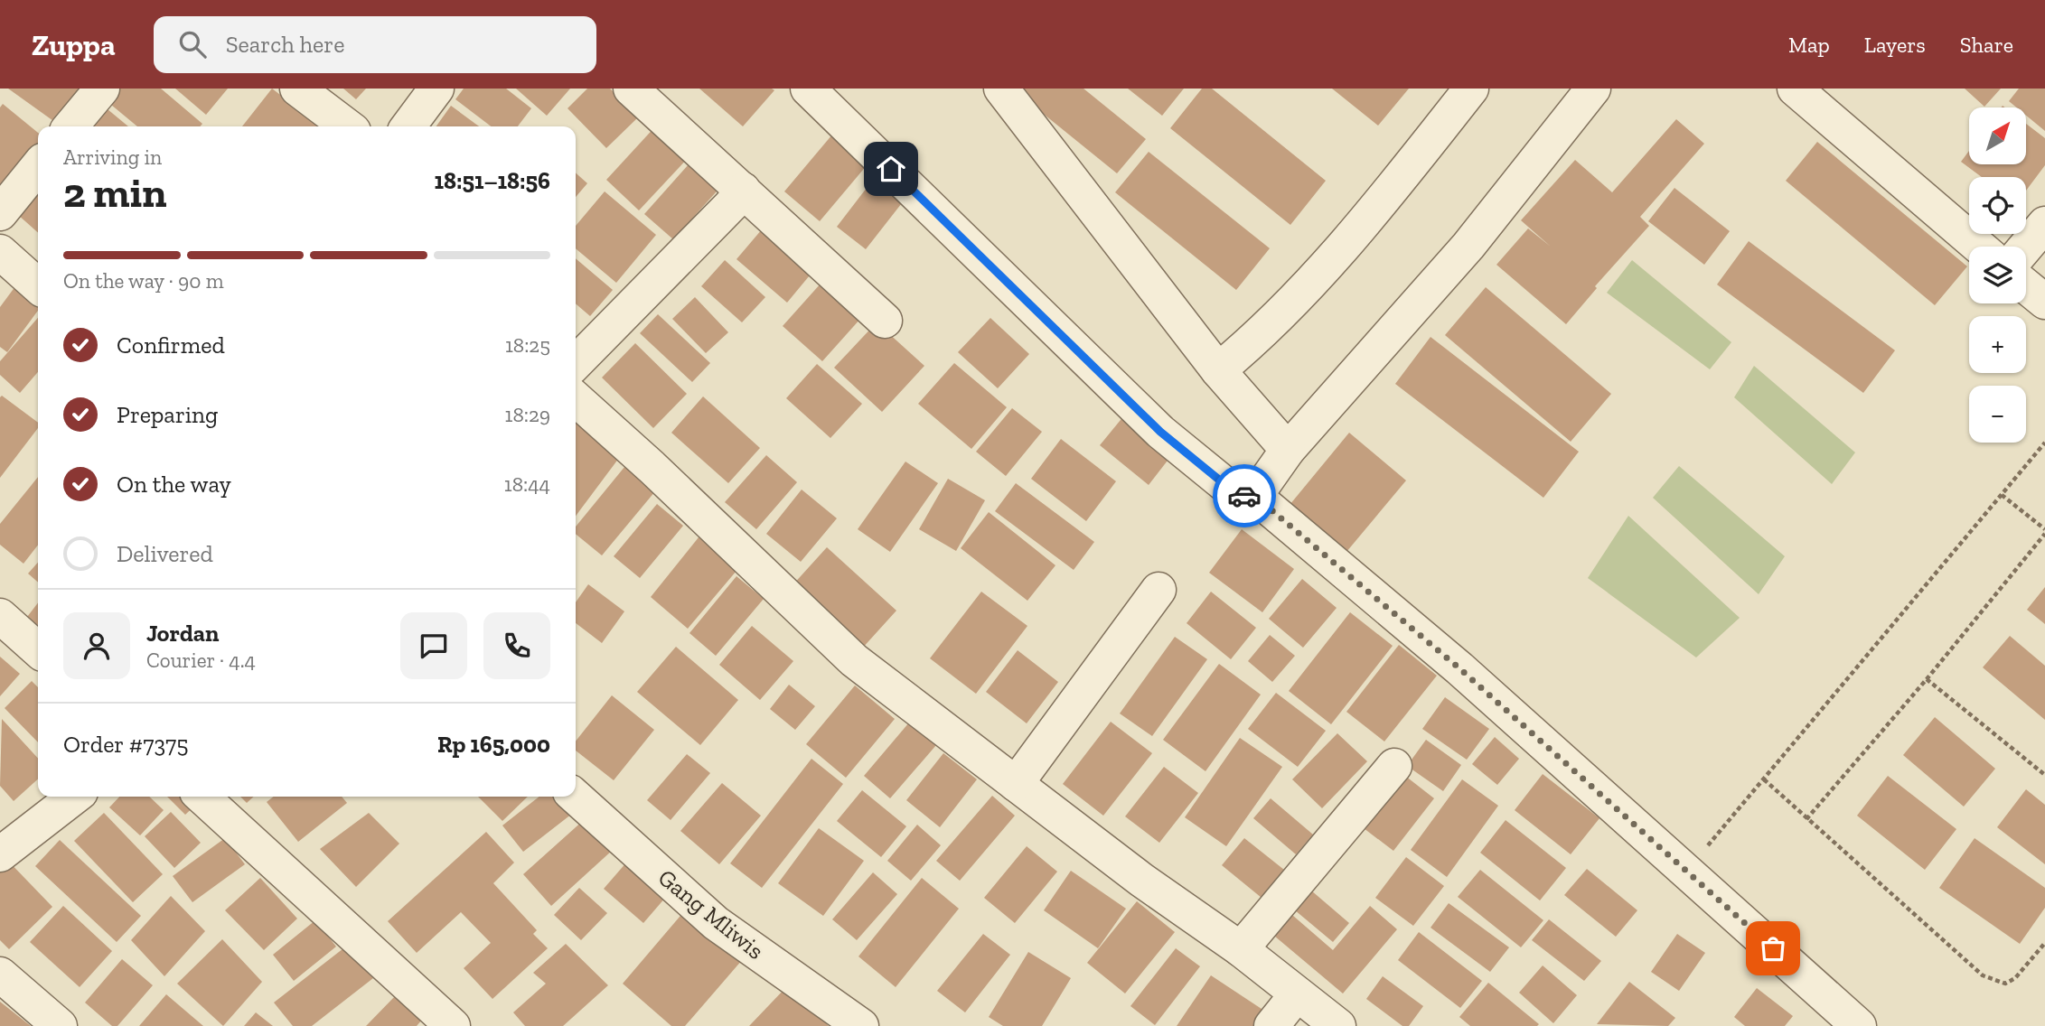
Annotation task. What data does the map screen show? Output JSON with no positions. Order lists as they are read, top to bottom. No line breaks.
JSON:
{"streets":{"street":["Gang Mliwis"]},"north":"top right","page":{"header":"Zuppa","search":"Search here","nav":["Map","Layers","Share"],"map_buttons":["+","−"],"heading":["2 min","Arriving in","18:51–18:56"],"panel":["Jordan","Courier · 4.4","Order #7375","Rp 165,000"],"bar":"On the way · 90 m","list":[["Confirmed","18:25"],["Preparing","18:29"],["On the way","18:44"],"Delivered"]}}
